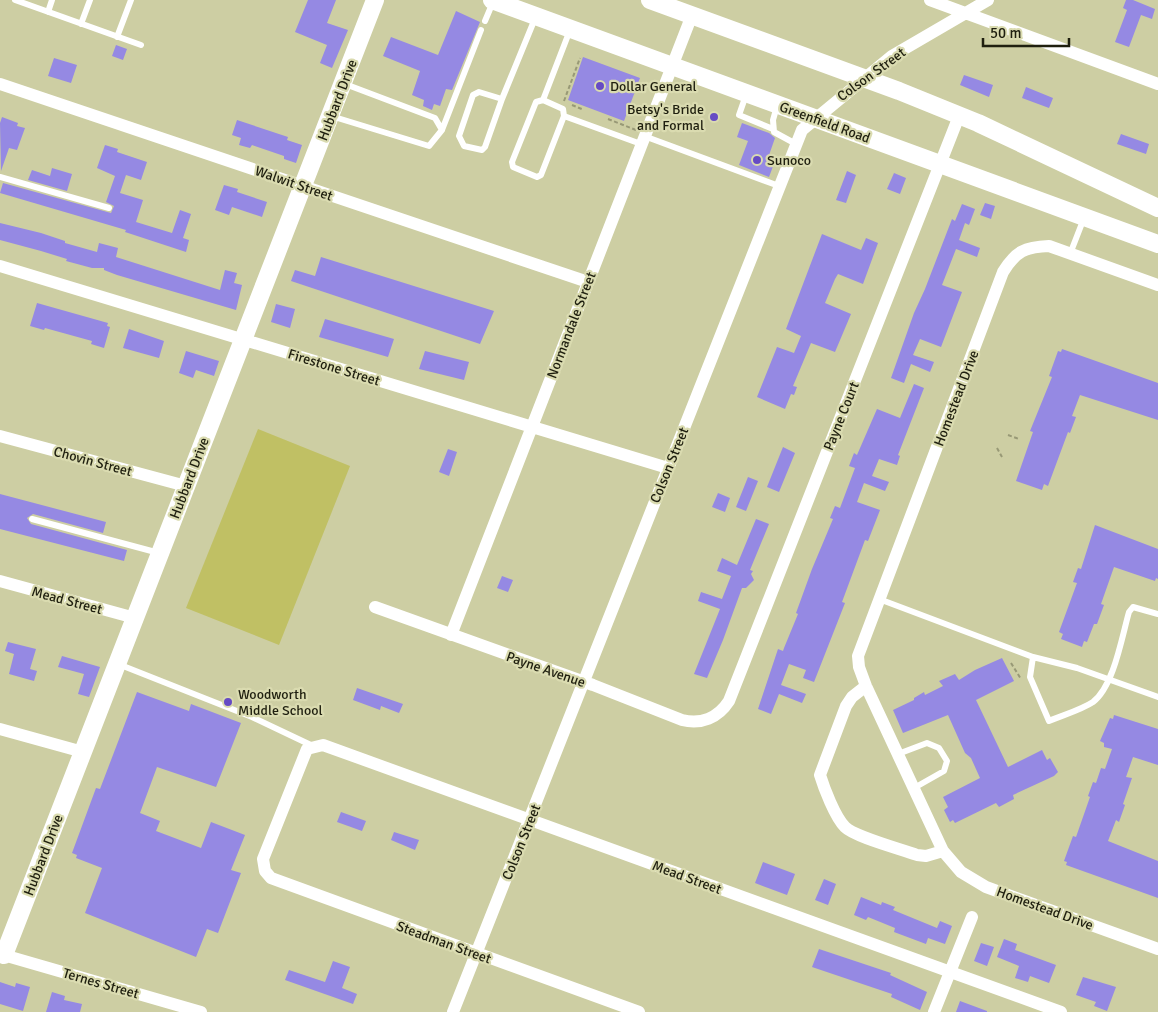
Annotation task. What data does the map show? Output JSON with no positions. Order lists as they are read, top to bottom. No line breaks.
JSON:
{"streets":{"main road":["Hubbard Drive","Greenfield Road"],"street":["Colson Street","Walwit Street","Normandale Street","Firestone Street","Homestead Drive","Payne Court","Chovin Street","Mead Street","Payne Avenue","Steadman Street","Ternes Street"]},"crossings":[["Colson Street","Greenfield Road"],["Colson Street","Firestone Street"],["Colson Street","Mead Street"],["Colson Street","Payne Avenue"],["Colson Street","Steadman Street"],["Hubbard Drive","Walwit Street"],["Hubbard Drive","Firestone Street"],["Hubbard Drive","Chovin Street"],["Hubbard Drive","Mead Street"],["Hubbard Drive","Ternes Street"],["Greenfield Road","Normandale Street"],["Greenfield Road","Payne Court"],["Walwit Street","Normandale Street"],["Normandale Street","Firestone Street"],["Normandale Street","Payne Avenue"],["Payne Court","Payne Avenue"],["Mead Street","Steadman Street"]],"places":["Dollar General","Betsy's Bride and Formal","Sunoco","Woodworth Middle School"],"scale_bar":"50 m"}
